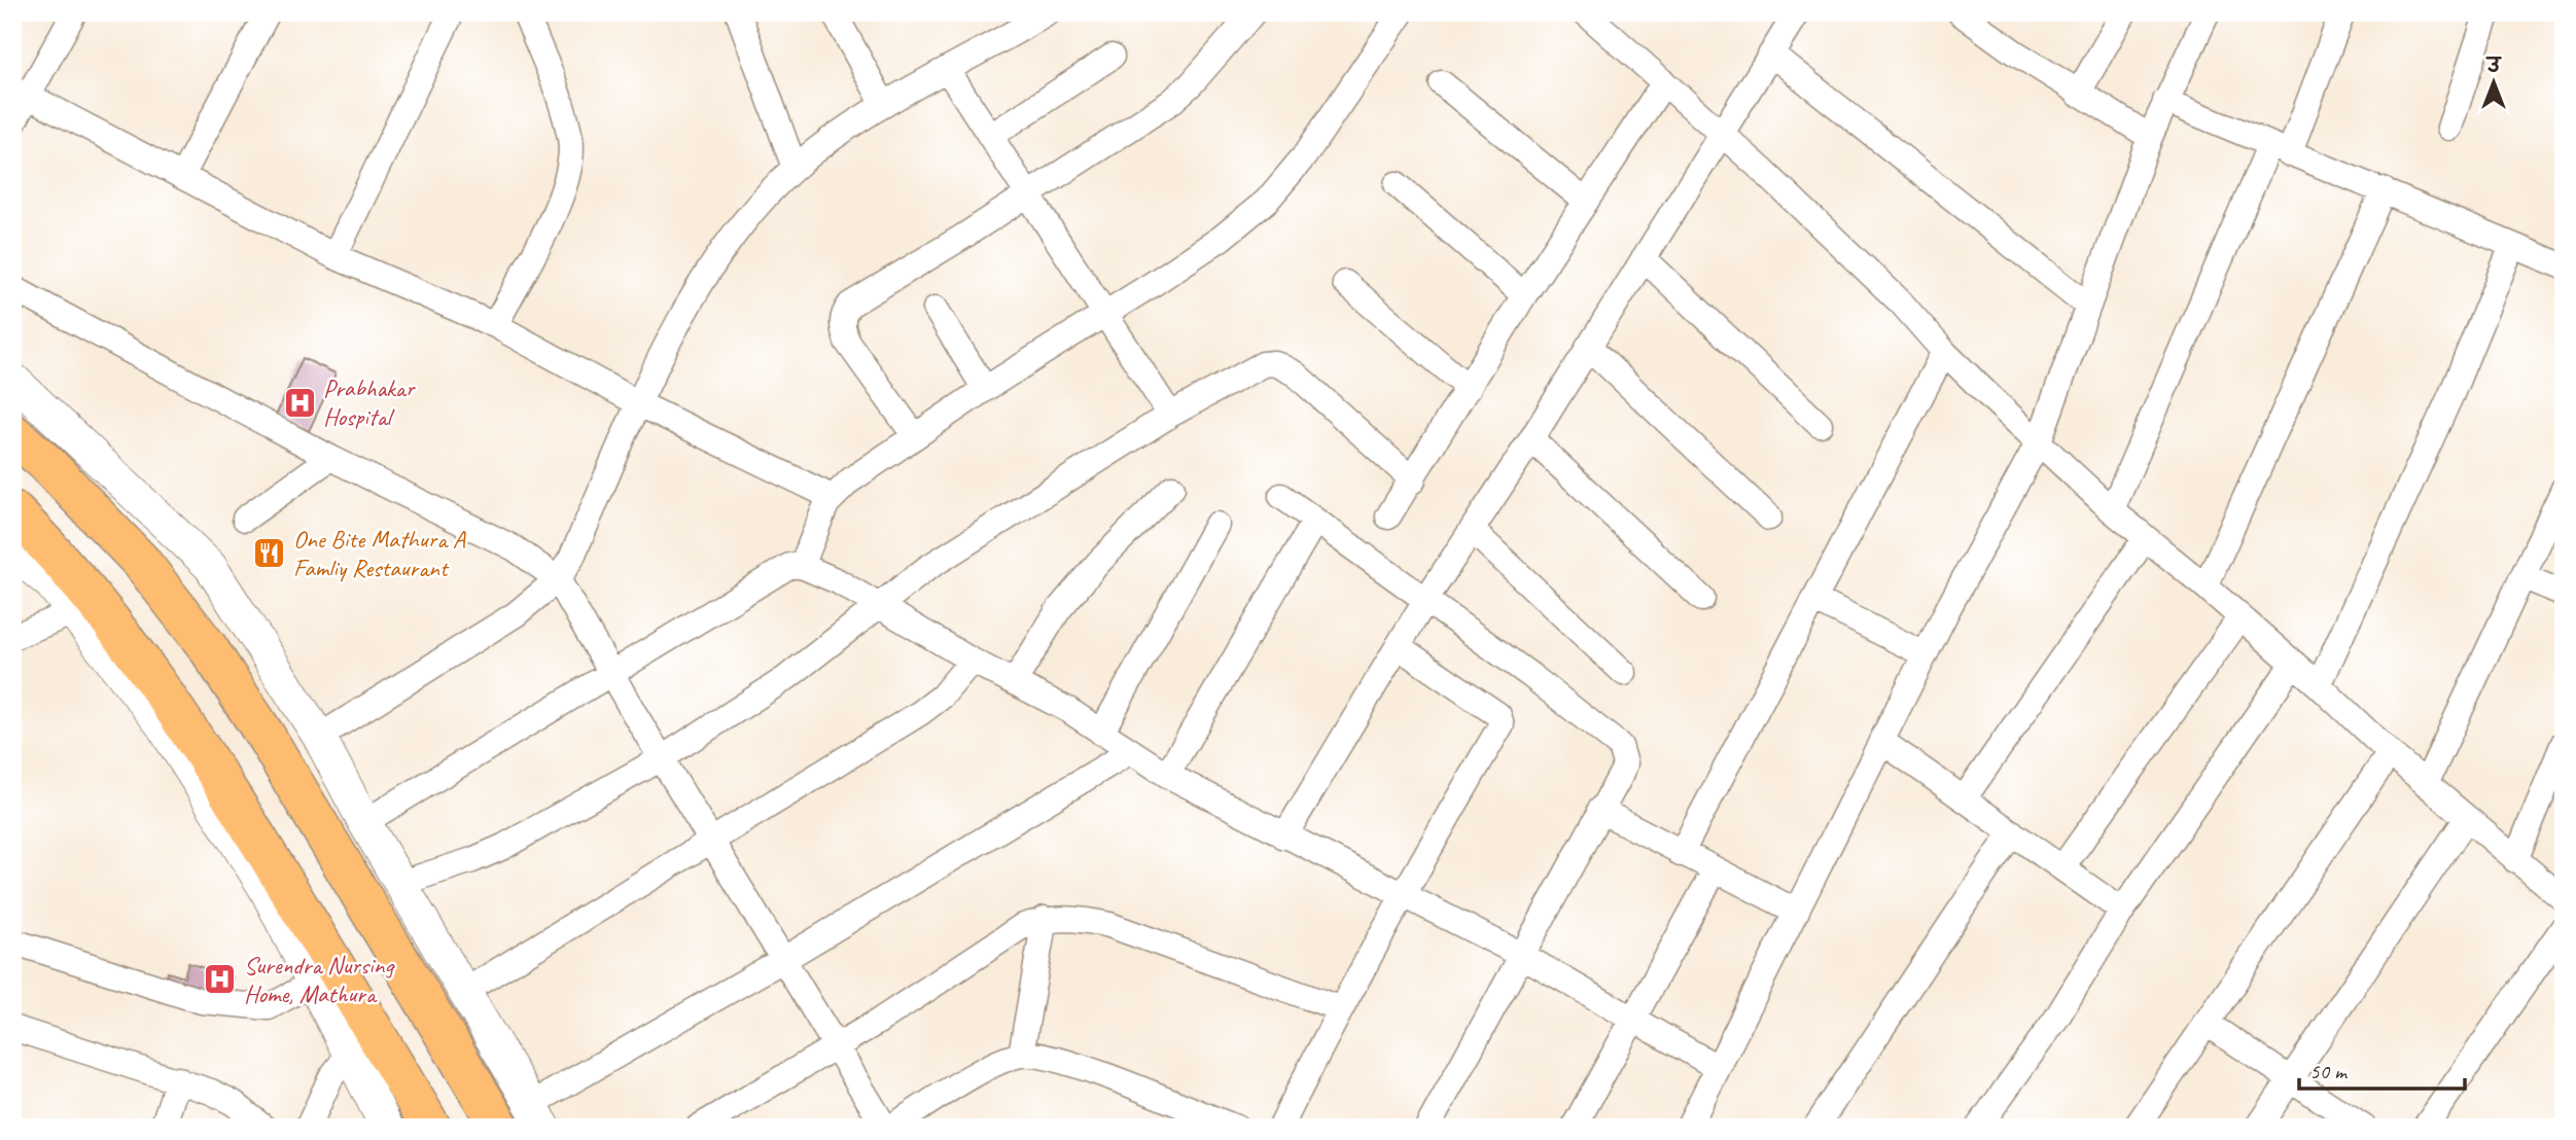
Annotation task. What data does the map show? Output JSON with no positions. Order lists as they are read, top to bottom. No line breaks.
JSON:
{"places":{"hospital":["Prabhakar Hospital","Surendra Nursing Home, Mathura"],"restaurant":["One Bite Mathura A Famliy Restaurant"]},"scale_bar":"50 m","north":"top"}
